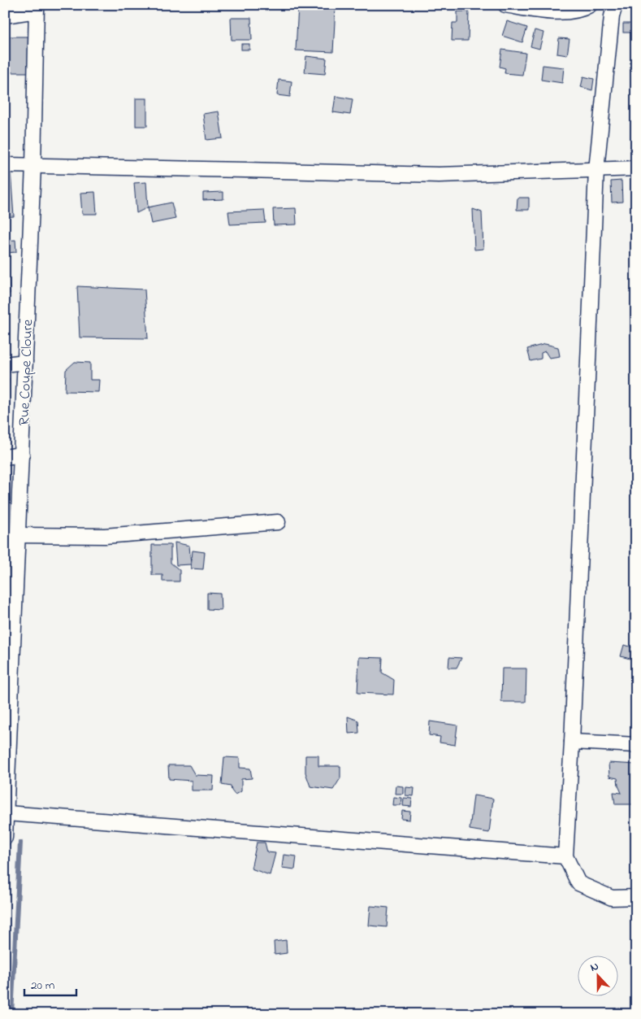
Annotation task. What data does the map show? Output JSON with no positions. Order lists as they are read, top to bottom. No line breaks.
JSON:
{"streets":{"street":["Rue Coupe Cloure"]},"scale_bar":"20 m","north":"top"}
